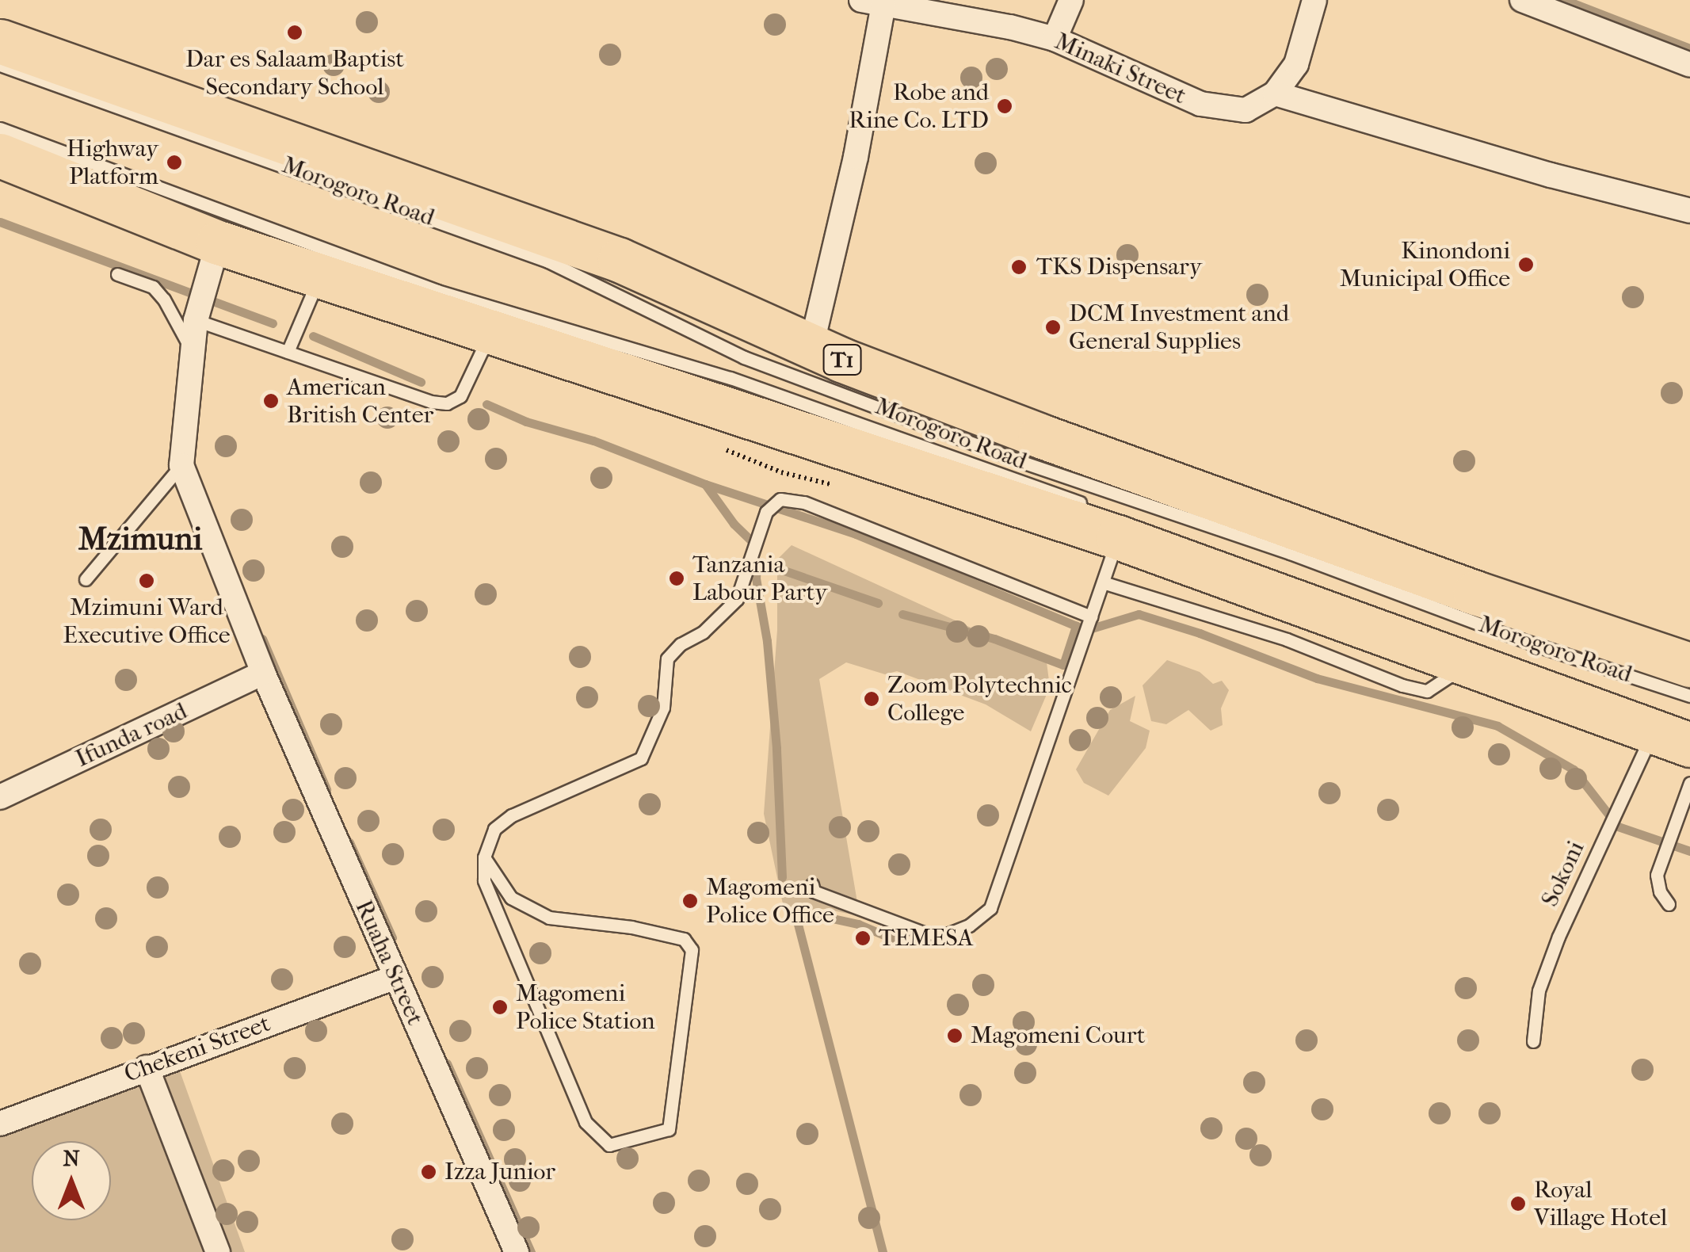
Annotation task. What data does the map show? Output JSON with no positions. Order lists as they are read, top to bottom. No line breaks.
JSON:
{"streets":{"highway":["Morogoro Road","T1"],"street":["Minaki Street","Ifunda road","Ruaha Street","Chekeni Street"],"lane":["Sokoni"]},"crossings":[["Morogoro Road","Sokoni"],["Ifunda road","Ruaha Street"],["Ruaha Street","Chekeni Street"]],"districts":["Mzimuni"],"places":["Dar es Salaam Baptist Secondary School","Robe and Rine Co. LTD","Highway Platform","Kinondoni Municipal Office","TKS Dispensary","DCM Investment and General Supplies","American British Center","Tanzania Labour Party","Mzimuni Ward Executive Office","Zoom Polytechnic College","Magomeni Police Office","TEMESA","Magomeni Police Station","Magomeni Court","Izza Junior","Royal Village Hotel"],"north":"top"}
